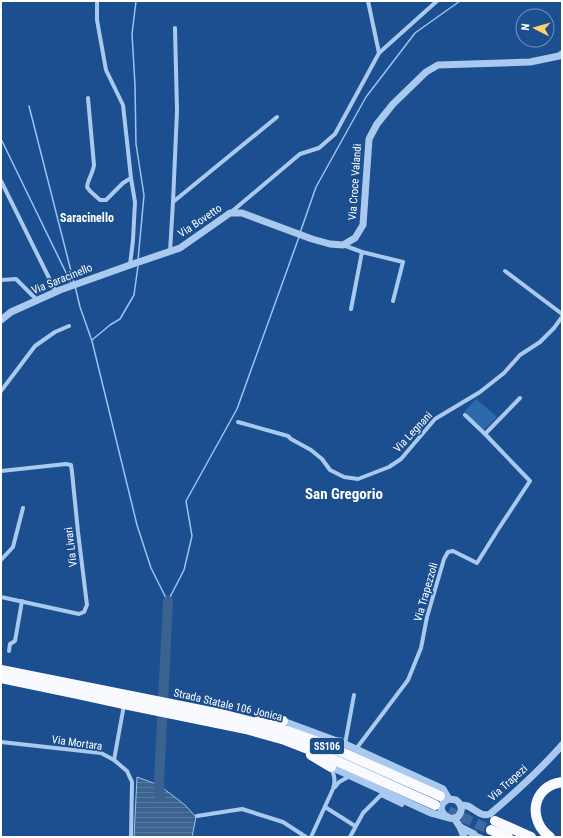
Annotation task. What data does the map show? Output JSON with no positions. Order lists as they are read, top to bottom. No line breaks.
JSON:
{"streets":{"highway":["Strada Statale 106 Jonica","SS106"],"street":["Via Croce Valandi","Via Bovetto","Via Saracinello","Via Legnani","Via Livari","Via Trapezzoli","Via Mortara","Via Trapezi"]},"crossings":[["Via Croce Valandi","Via Bovetto"],["Via Bovetto","Via Saracinello"]],"districts":["Saracinello","San Gregorio"],"north":"left"}
